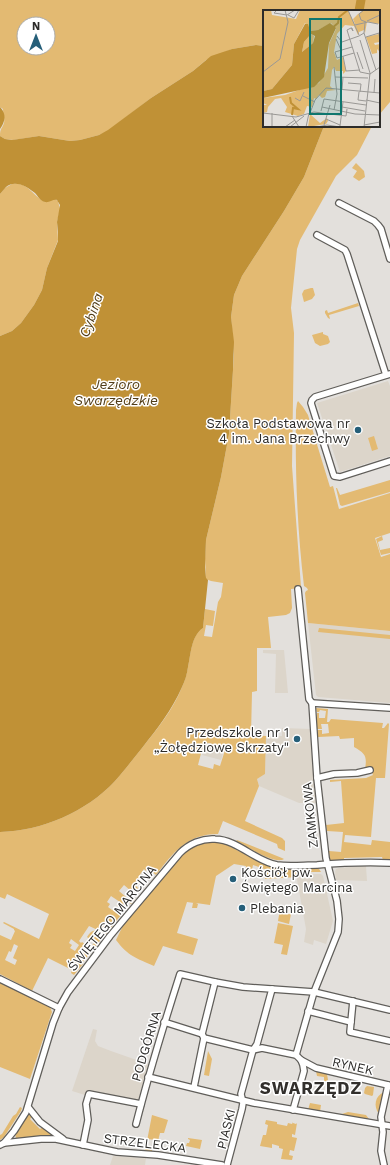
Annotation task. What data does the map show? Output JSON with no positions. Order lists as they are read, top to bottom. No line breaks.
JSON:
{"streets":{"street":["ZAMKOWA","ŚWIĘTEGO MARCINA","PODGÓRNA","RYNEK","PIASKI","STRZELECKA"]},"crossings":[["ZAMKOWA","ŚWIĘTEGO MARCINA"],["ZAMKOWA","RYNEK"],["ZAMKOWA","PIASKI"],["ŚWIĘTEGO MARCINA","STRZELECKA"],["RYNEK","PIASKI"]],"districts":["SWARZĘDZ"],"water":["Cybina","Jezioro Swarzędzkie"],"places":["Szkoła Podstawowa nr 4 im. Jana Brzechwy","Przedszkole nr 1 „Żołędziowe Skrzaty\"","Kościół pw. Świętego Marcina","Plebania"],"north":"top"}
